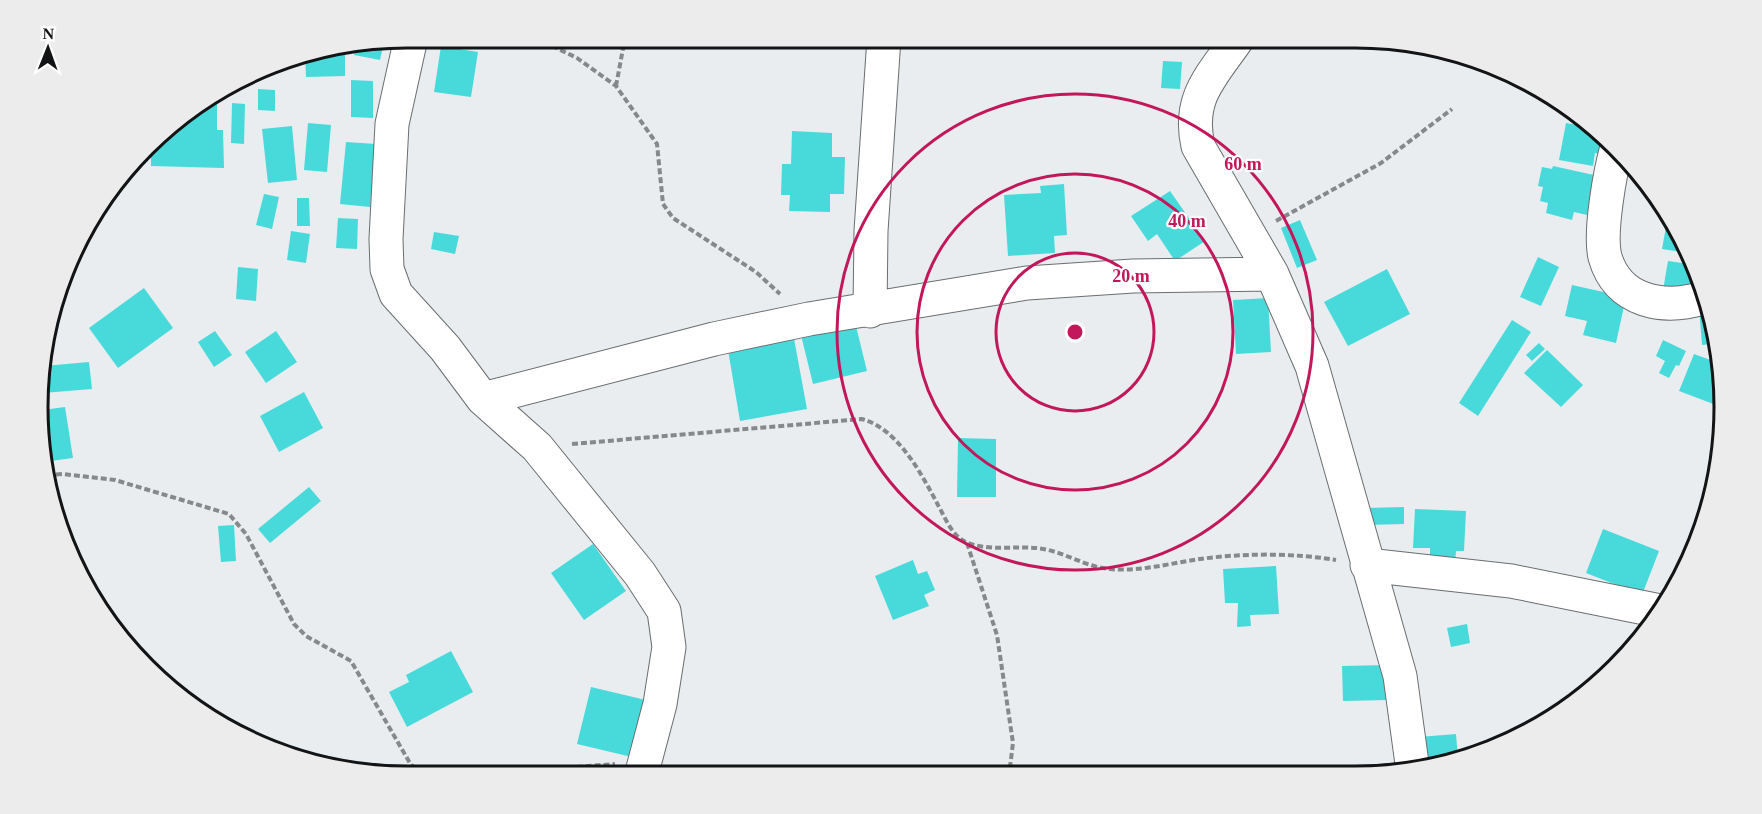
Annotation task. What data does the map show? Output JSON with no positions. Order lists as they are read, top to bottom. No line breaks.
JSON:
{"north":"top","rings":["60 m","40 m","20 m"]}
